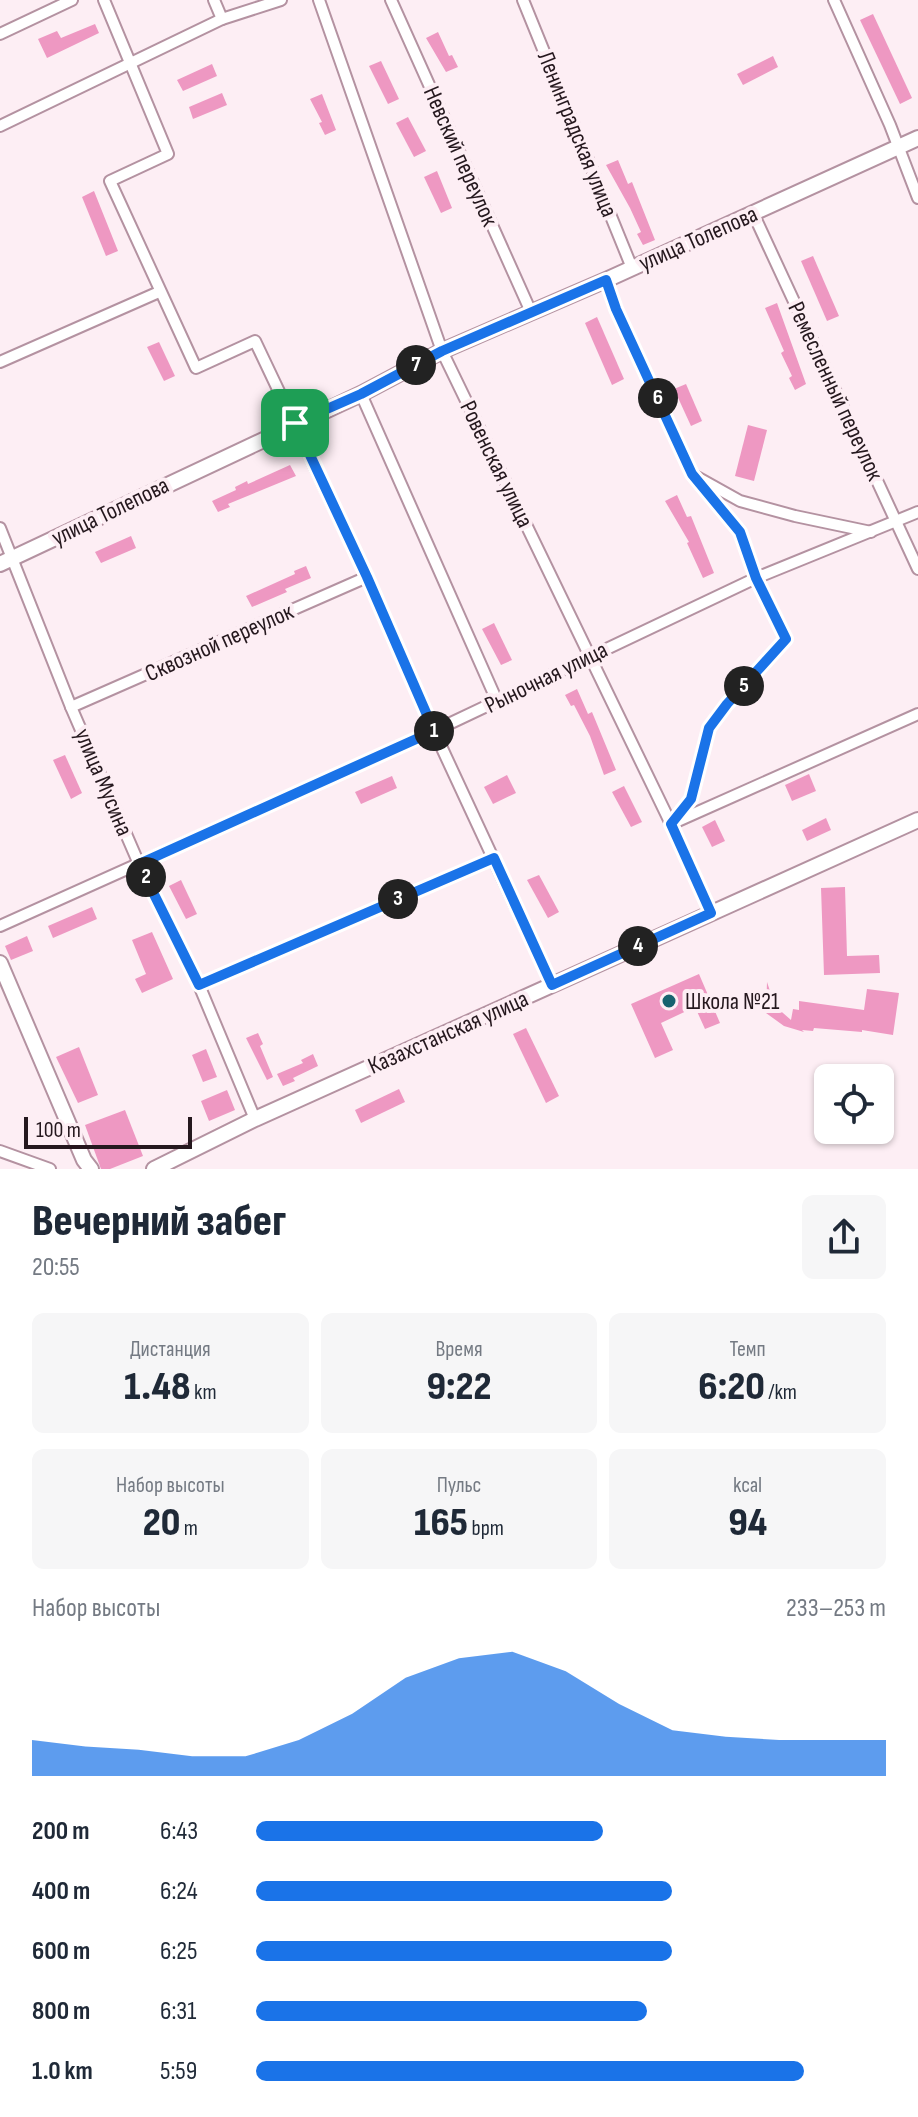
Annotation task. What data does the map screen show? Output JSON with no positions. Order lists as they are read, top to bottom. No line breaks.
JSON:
{"streets":{"street":["Ленинградская улица","Невский переулок","улица Толепова","Ремесленный переулок","Ровенская улица","Сквозной переулок","Рыночная улица","улица Мусина","Казахстанская улица"]},"crossings":[["Ленинградская улица","улица Толепова"],["Невский переулок","улица Толепова"],["улица Толепова","Ремесленный переулок"],["улица Толепова","Ровенская улица"],["улица Толепова","улица Мусина"],["Ремесленный переулок","Рыночная улица"],["Ровенская улица","Рыночная улица"],["Ровенская улица","Казахстанская улица"],["Сквозной переулок","улица Мусина"],["Рыночная улица","улица Мусина"],["улица Мусина","Казахстанская улица"]],"places":["Школа №21"],"scale_bar":"100 m","page":{"pins":["7","6","5","1","2","3","4"],"scale":"100 m","heading":["Вечерний забег","20:55"],"stats":[["Дистанция","1.48 km"],["Время","9:22"],["Темп","6:20 /km"],["Набор высоты","20 m"],["Пульс","165 bpm"],["kcal","94"]],"chart":["Набор высоты","233–253 m"],"list":[{"name":"200 m","note":"6:43"},{"name":"400 m","note":"6:24"},{"name":"600 m","note":"6:25"},{"name":"800 m","note":"6:31"},{"name":"1.0 km","note":"5:59"}]}}
